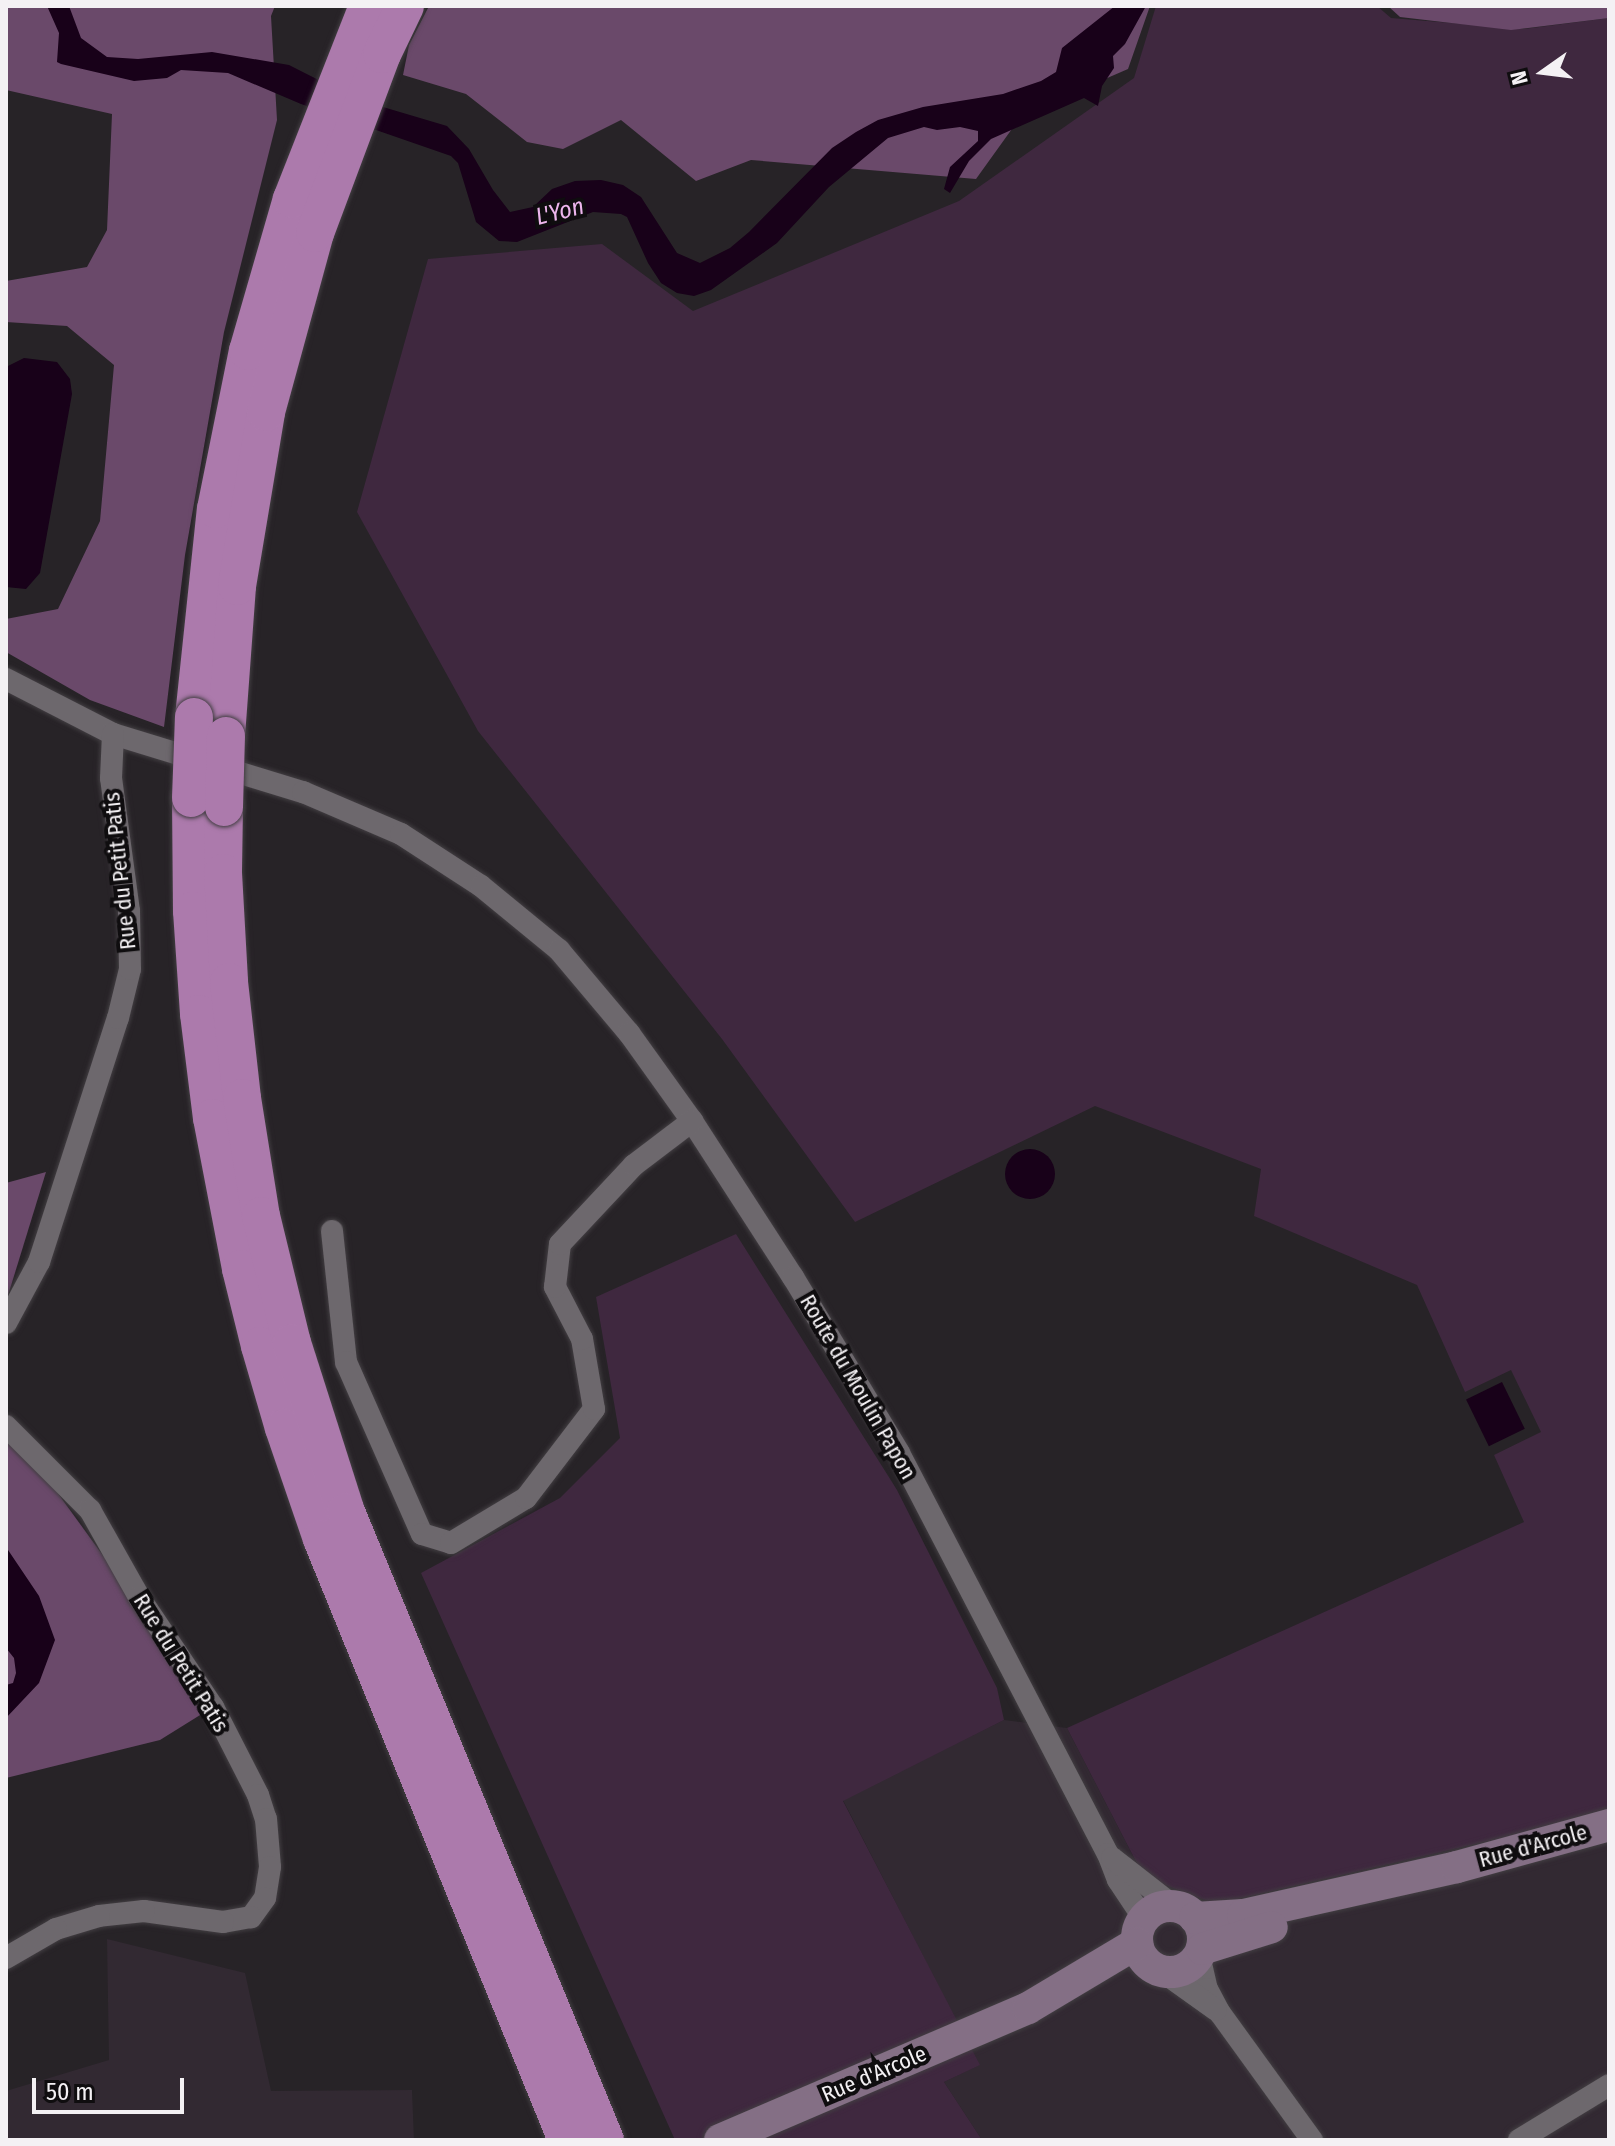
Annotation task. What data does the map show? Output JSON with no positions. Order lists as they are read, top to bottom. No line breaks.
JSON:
{"streets":{"main road":["Rue d'Arcole"],"street":["Rue du Petit Patis","Route du Moulin Papon"]},"crossings":[["Rue du Petit Patis","Route du Moulin Papon"],["Route du Moulin Papon","Rue d'Arcole"]],"water":["L'Yon"],"scale_bar":"50 m","north":"left"}
